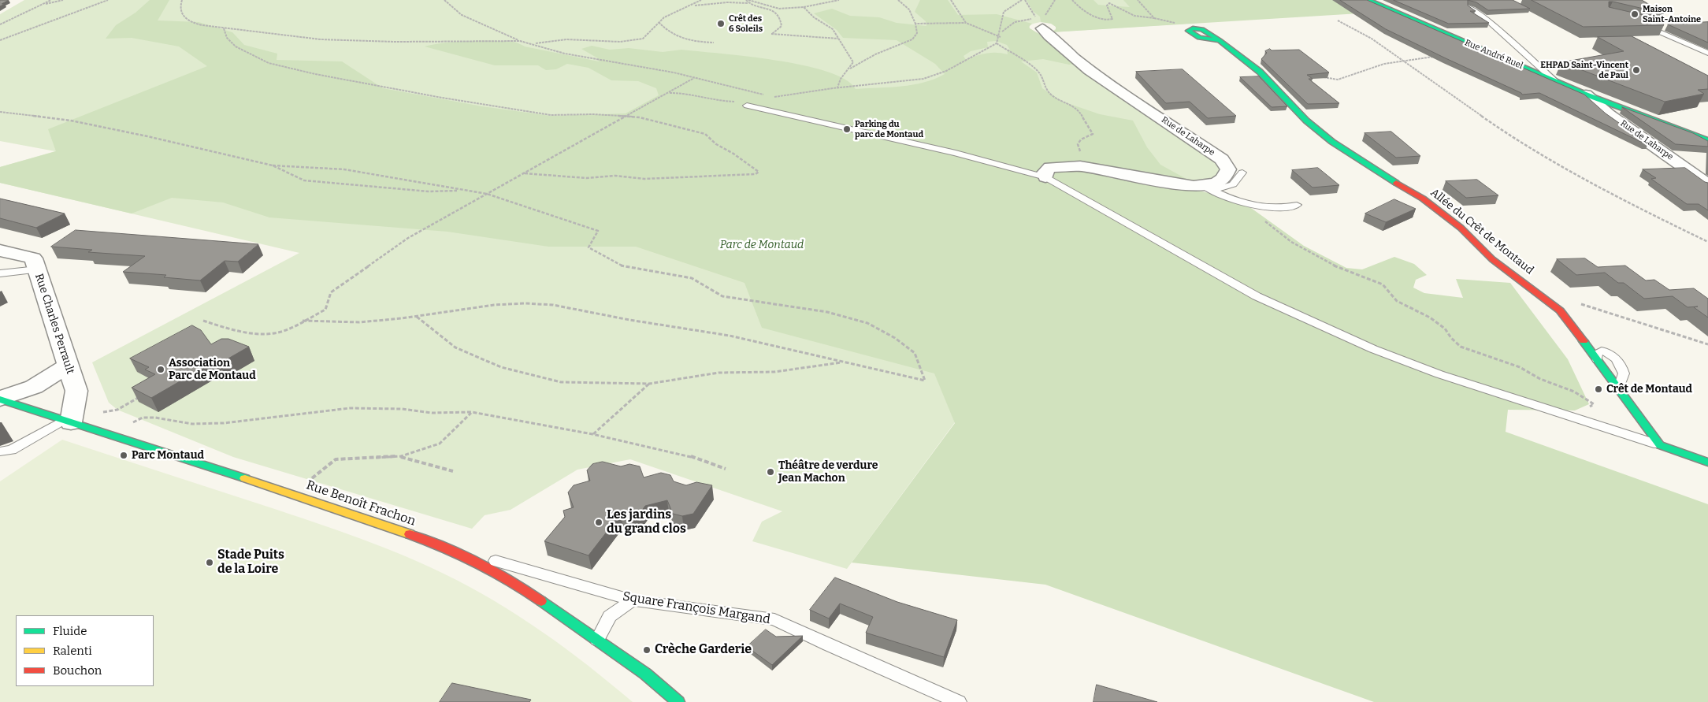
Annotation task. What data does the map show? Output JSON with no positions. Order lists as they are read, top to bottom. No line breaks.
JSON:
{"streets":{"street":["Rue André Ruel","Rue de Laharpe","Allée du Crêt de Montaud","Rue Charles Perrault","Rue Benoît Frachon"],"lane":["Square François Margand"]},"crossings":[["Rue André Ruel","Rue de Laharpe"],["Rue Charles Perrault","Rue Benoît Frachon"],["Rue Benoît Frachon","Square François Margand"]],"parks":["Parc de Montaud"],"places":["Maison Saint-Antoine","Crêt des 6 Soleils","EHPAD Saint-Vincent de Paul","Parking du parc de Montaud","Association Parc de Montaud","Crêt de Montaud","Parc Montaud","Théâtre de verdure Jean Machon","Les jardins du grand clos","Stade Puits de la Loire","Crèche Garderie"],"legend":["Fluide","Ralenti","Bouchon"]}
